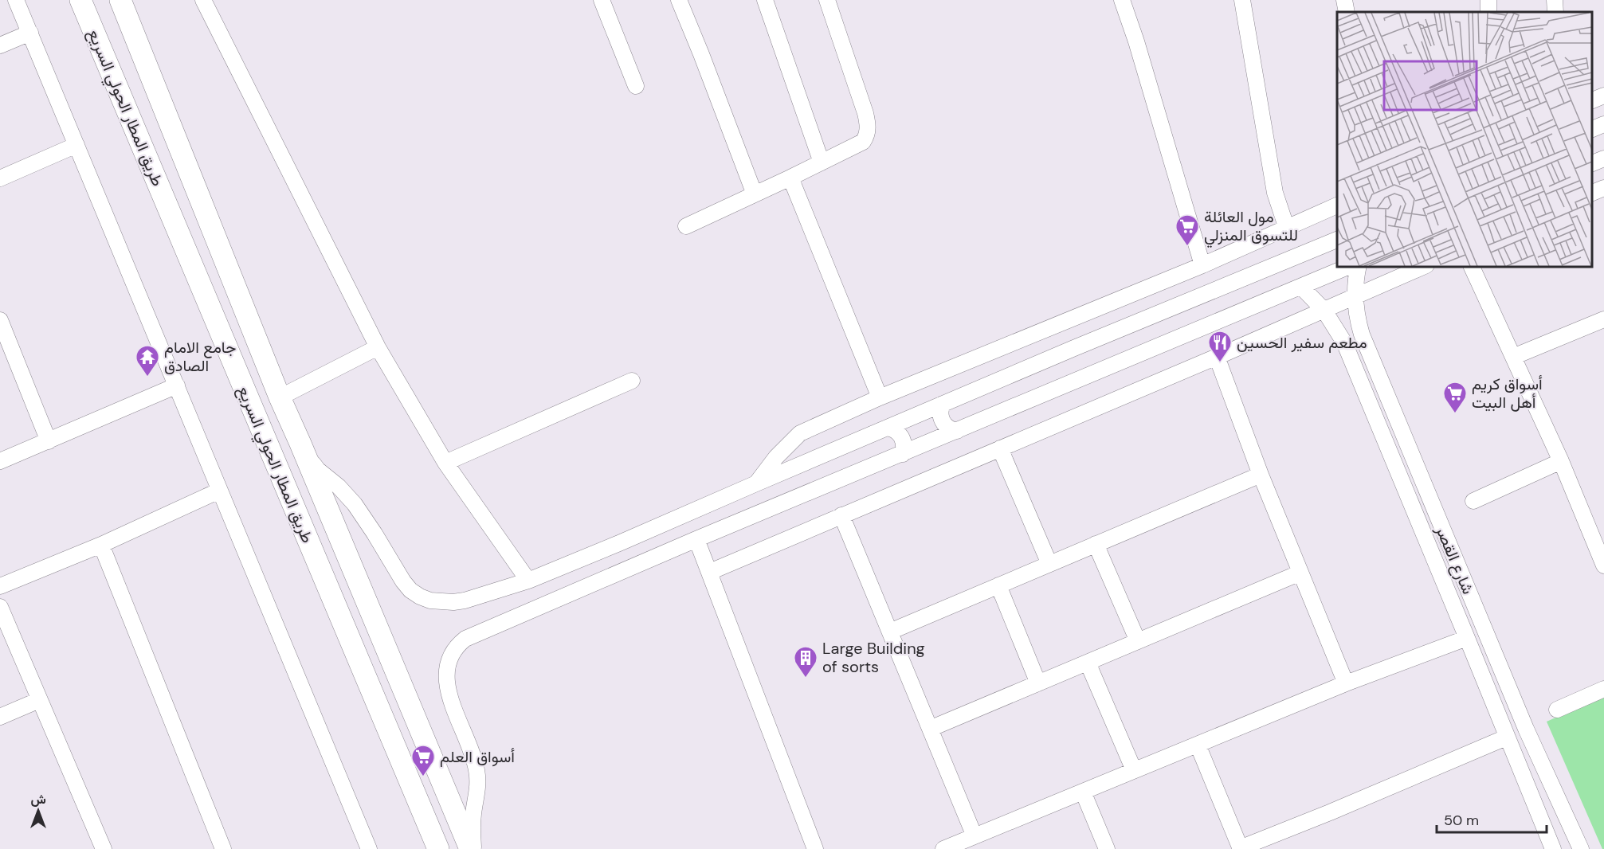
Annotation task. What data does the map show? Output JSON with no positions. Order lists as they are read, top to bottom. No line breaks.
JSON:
{"streets":{"highway":["طريق المطار الحولي السريع"],"street":["شارع القصر"]},"places":{"supermarket":["مول العائلة للتسوق المنزلي","أسواق كريم أهل البيت","أسواق العلم"],"restaurant":["مطعم سفير الحسين"],"temple":["جامع الامام الصادق"],"building":["Large Building of sorts"]},"scale_bar":"50 m","north":"top"}
